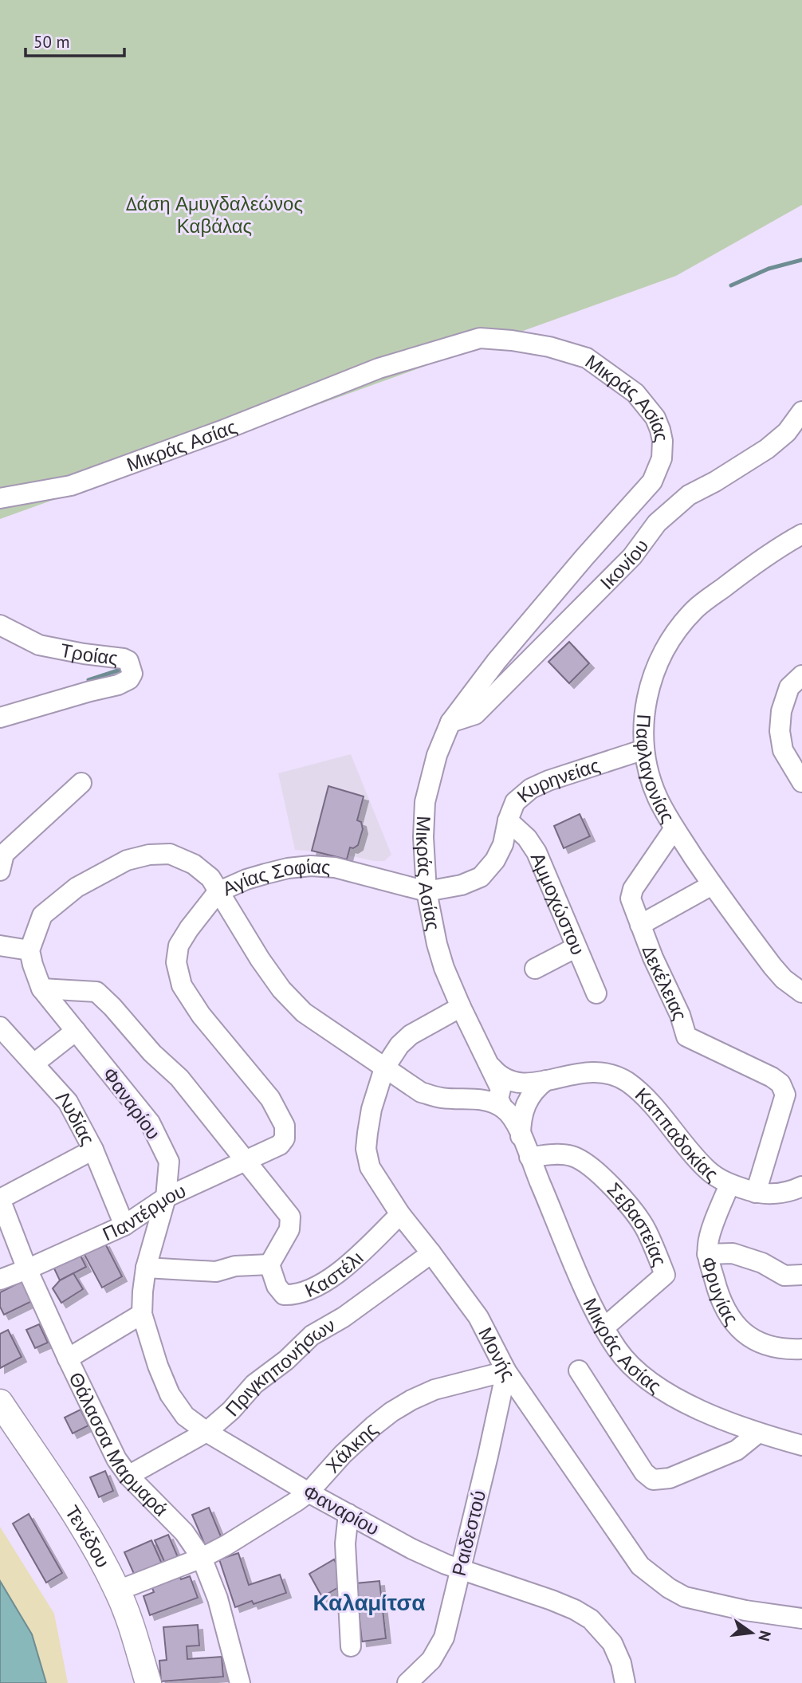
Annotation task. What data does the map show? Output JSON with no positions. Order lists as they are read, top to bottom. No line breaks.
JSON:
{"streets":{"main road":["Τενέδου"],"street":["Μικράς Ασίας","Ικονίου","Τροίας","Παφλαγονίας","Κυρηνείας","Αγίας Σοφίας","Αμμοχώστου","Δεκέλειας","Φαναρίου","Λυδίας","Καππαδοκίας","Παντέρμου","Σεβαστείας","Καστέλι","Φρυγίας","Μονής","Πριγκηπονήσων","Θάλασσα Μαρμαρά","Χάλκης","Ραιδεστού"]},"crossings":[["Μικράς Ασίας","Ικονίου"],["Μικράς Ασίας","Κυρηνείας"],["Μικράς Ασίας","Αγίας Σοφίας"],["Μικράς Ασίας","Καππαδοκίας"],["Μικράς Ασίας","Σεβαστείας"],["Μικράς Ασίας","Μονής"],["Παφλαγονίας","Κυρηνείας"],["Παφλαγονίας","Δεκέλειας"],["Κυρηνείας","Αγίας Σοφίας"],["Κυρηνείας","Αμμοχώστου"],["Αγίας Σοφίας","Παντέρμου"],["Δεκέλειας","Καππαδοκίας"],["Φαναρίου","Παντέρμου"],["Φαναρίου","Πριγκηπονήσων"],["Φαναρίου","Χάλκης"],["Φαναρίου","Ραιδεστού"],["Λυδίας","Παντέρμου"],["Καππαδοκίας","Φρυγίας"],["Καππαδοκίας","Μονής"],["Παντέρμου","Θάλασσα Μαρμαρά"],["Καστέλι","Μονής"],["Μονής","Πριγκηπονήσων"],["Μονής","Χάλκης"],["Μονής","Ραιδεστού"],["Πριγκηπονήσων","Θάλασσα Μαρμαρά"],["Θάλασσα Μαρμαρά","Χάλκης"],["Χάλκης","Ραιδεστού"],["Χάλκης","Τενέδου"]],"districts":["Καλαμίτσα"],"parks":["Δάση Αμυγδαλεώνος Καβάλας"],"scale_bar":"50 m","north":"right"}
